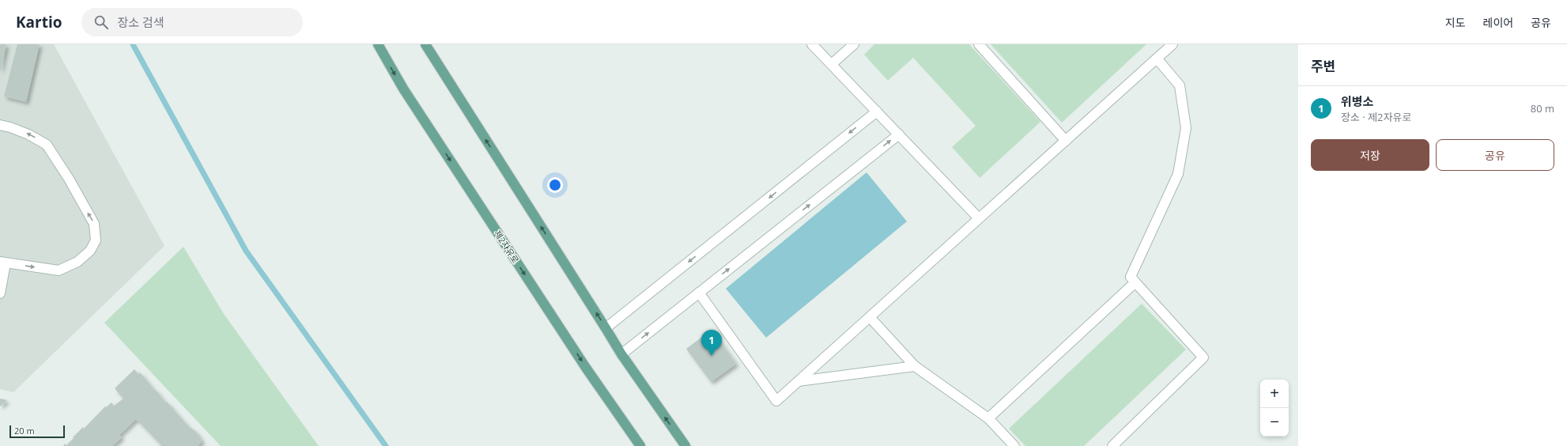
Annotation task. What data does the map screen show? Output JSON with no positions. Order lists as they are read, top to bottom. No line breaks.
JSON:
{"streets":{"main road":["제2자유로"]},"scale_bar":"20 m","page":{"header":"Kartio","search":"장소 검색","nav":["지도","레이어","공유"],"heading":"주변","list":[{"mark":"1","name":"위병소","note":"장소 · 제2자유로","value":"80 m"}],"buttons":["저장","공유"],"pins":"1","map_buttons":["+","−"],"scale":"20 m"}}
